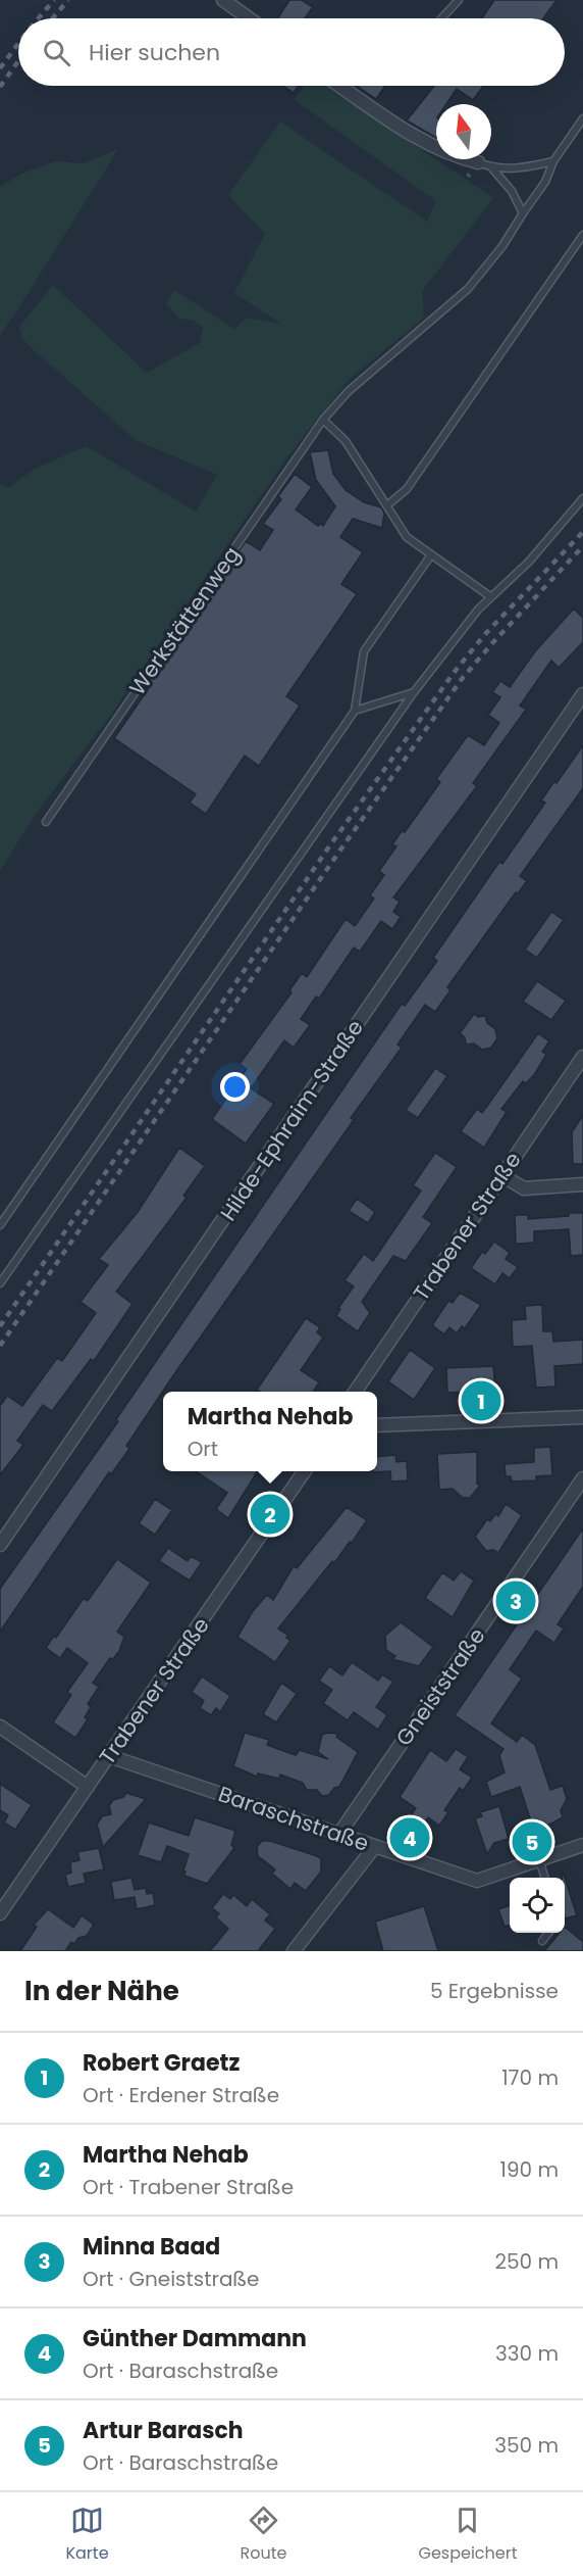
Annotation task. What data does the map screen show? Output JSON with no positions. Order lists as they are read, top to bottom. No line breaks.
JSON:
{"streets":{"street":["Hilde-Ephraim-Straße","Trabener Straße","Gneiststraße","Baraschstraße"],"lane":["Werkstättenweg"]},"crossings":[["Trabener Straße","Baraschstraße"],["Gneiststraße","Baraschstraße"]],"north":"top","page":{"search":"Hier suchen","pins":["1","2","3","4","5"],"popup":["Martha Nehab","Ort"],"heading":["In der Nähe","5 Ergebnisse"],"list":[{"mark":"1","name":"Robert Graetz","note":"Ort · Erdener Straße","value":"170 m"},{"mark":"2","name":"Martha Nehab","note":"Ort · Trabener Straße","value":"190 m"},{"mark":"3","name":"Minna Baad","note":"Ort · Gneiststraße","value":"250 m"},{"mark":"4","name":"Günther Dammann","note":"Ort · Baraschstraße","value":"330 m"},{"mark":"5","name":"Artur Barasch","note":"Ort · Baraschstraße","value":"350 m"}],"nav":["Karte","Route","Gespeichert"]}}
